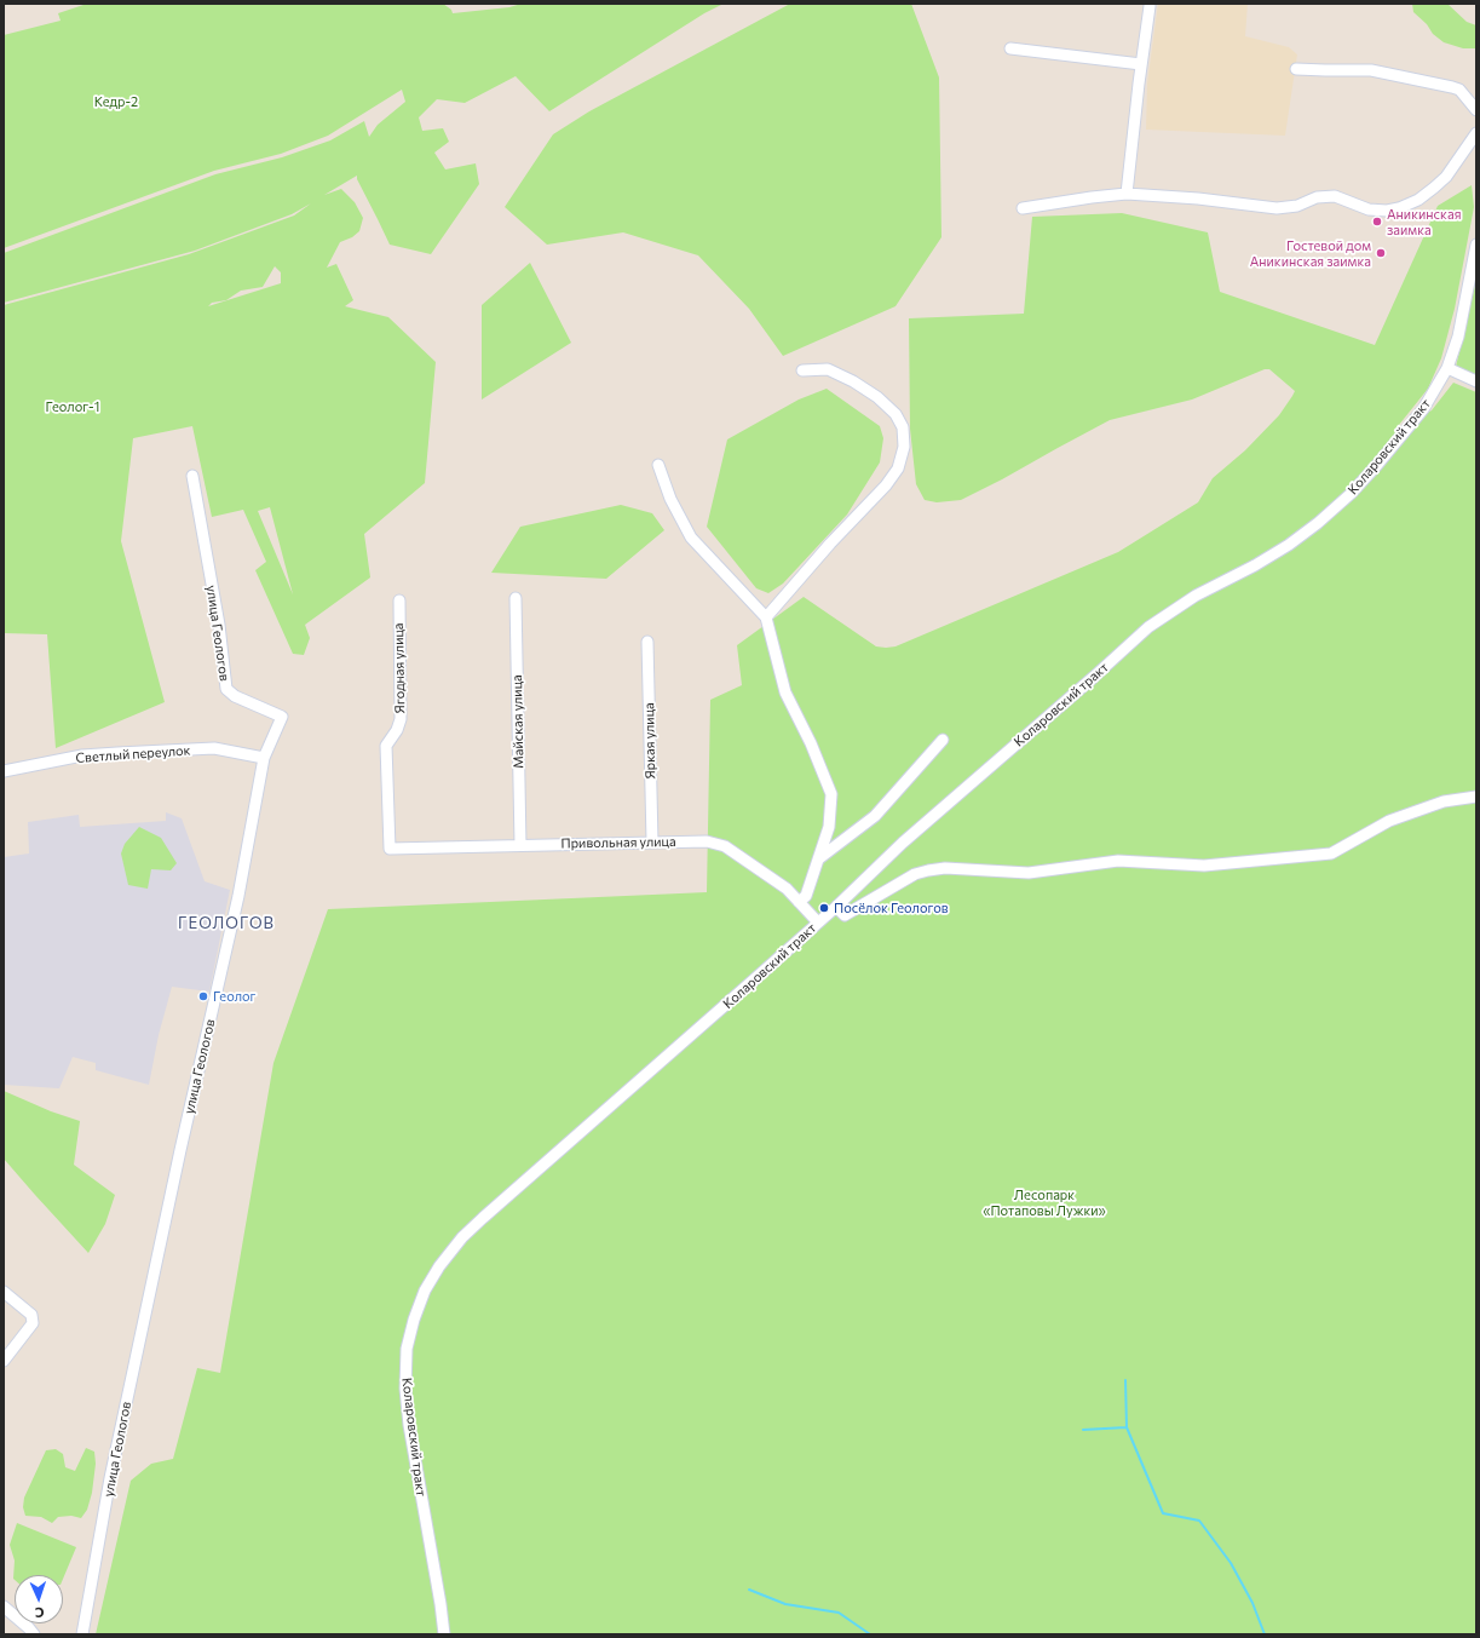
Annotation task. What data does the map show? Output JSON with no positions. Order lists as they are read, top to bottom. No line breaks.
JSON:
{"streets":{"street":["Коларовский тракт","улица Геологов","Ягодная улица","Майская улица","Яркая улица","Светлый переулок","Привольная улица"]},"crossings":[["Коларовский тракт","Привольная улица"],["улица Геологов","Светлый переулок"],["Ягодная улица","Привольная улица"],["Майская улица","Привольная улица"],["Яркая улица","Привольная улица"]],"districts":["ГЕОЛОГОВ"],"parks":["Кедр-2","Геолог-1","Лесопарк «Потаповы Лужки»"],"places":["Аникинская заимка","Гостевой дом Аникинская заимка","Посёлок Геологов","Геолог"],"north":"bottom"}
